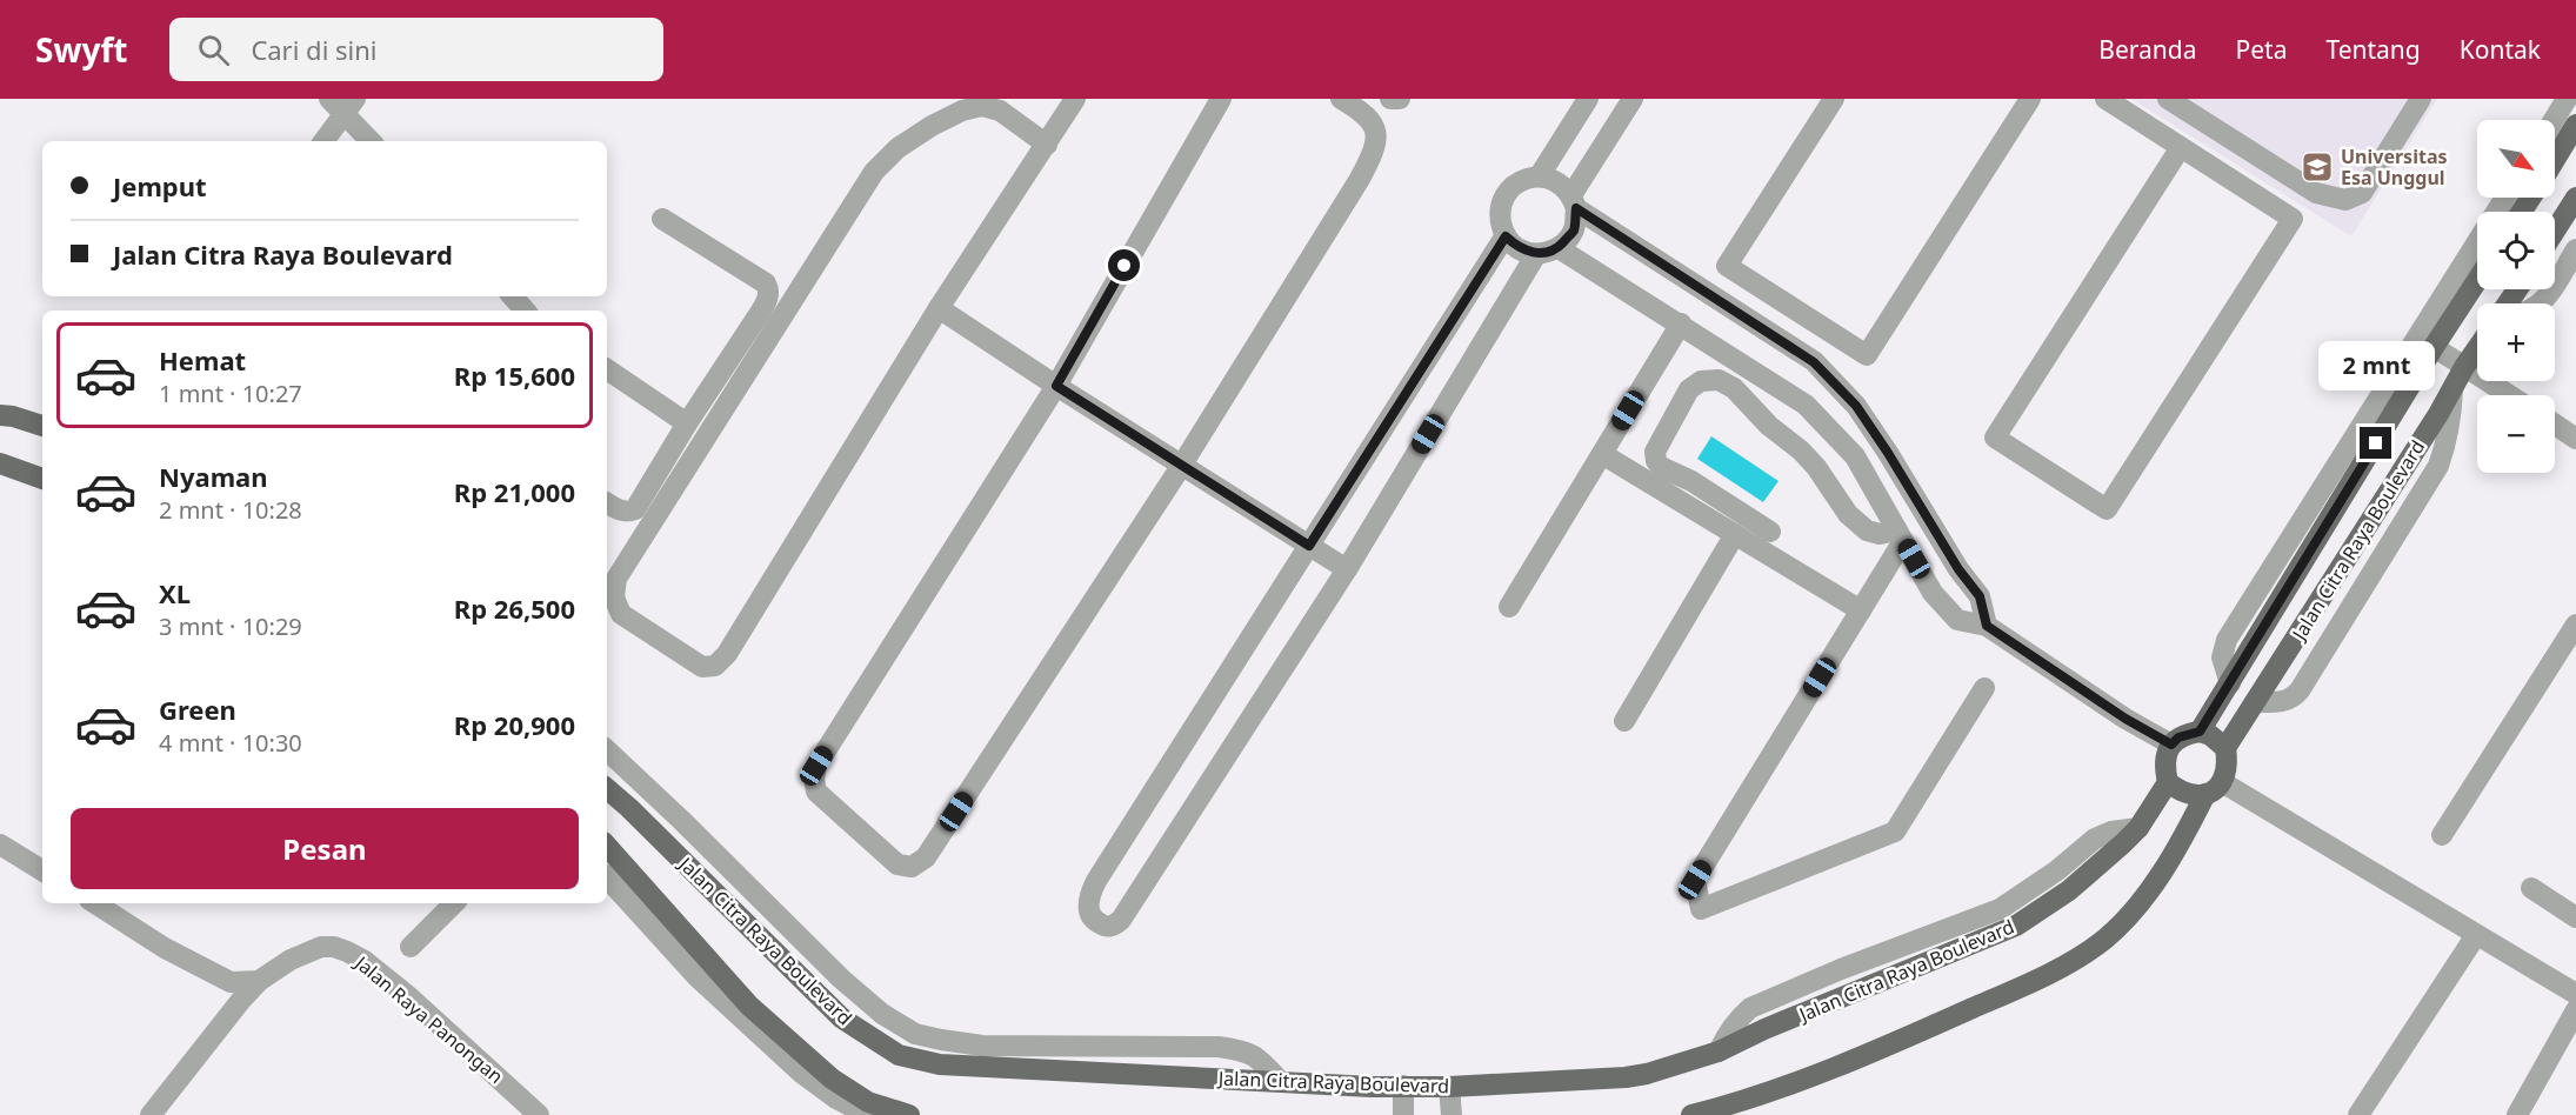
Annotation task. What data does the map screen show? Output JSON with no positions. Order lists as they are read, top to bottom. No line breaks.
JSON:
{"streets":{"main road":["Jalan Citra Raya Boulevard"],"street":["Jalan Raya Panongan"]},"places":{"school or university":["Universitas Esa Unggul"]},"north":"bottom right","page":{"header":"Swyft","search":"Cari di sini","nav":["Beranda","Peta","Tentang","Kontak"],"map_buttons":["+","−"],"banner":["Jemput","Jalan Citra Raya Boulevard"],"list":[{"name":"Hemat","note":"1 mnt · 10:27","value":"Rp 15,600"},{"name":"Nyaman","note":"2 mnt · 10:28","value":"Rp 21,000"},{"name":"XL","note":"3 mnt · 10:29","value":"Rp 26,500"},{"name":"Green","note":"4 mnt · 10:30","value":"Rp 20,900"}],"bubble":"2 mnt","buttons":"Pesan"}}
